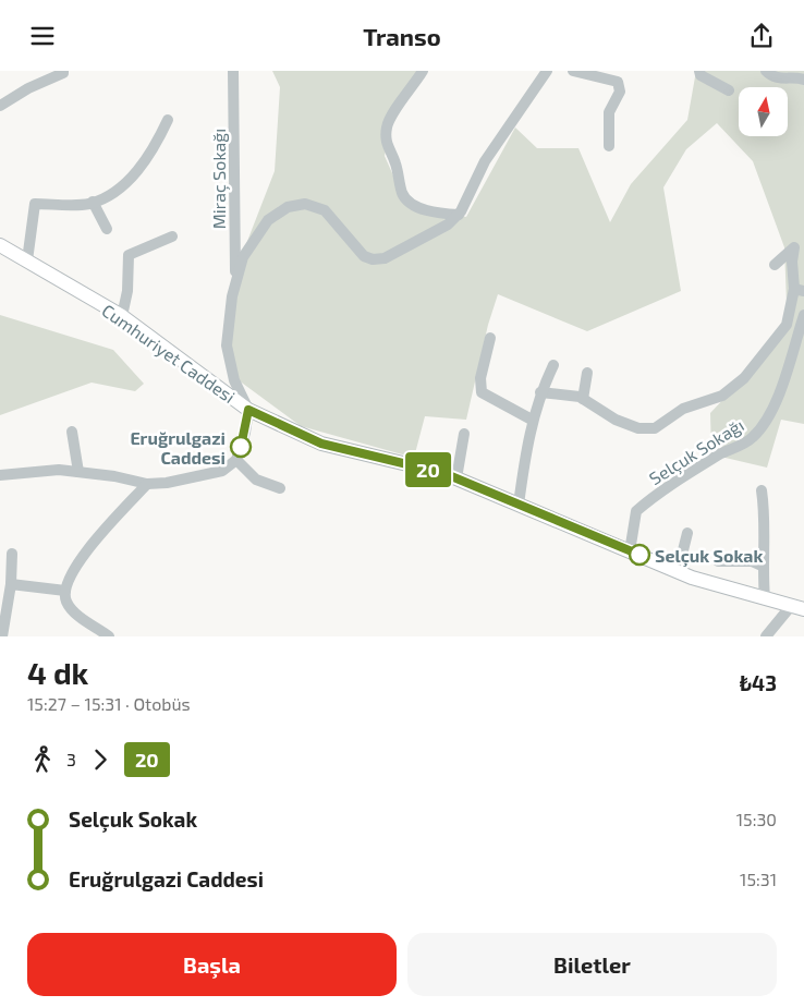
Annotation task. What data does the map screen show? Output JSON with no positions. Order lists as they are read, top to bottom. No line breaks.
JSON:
{"streets":{"main road":["Cumhuriyet Caddesi"],"street":["Miraç Sokağı","Selçuk Sokağı"]},"crossings":[["Cumhuriyet Caddesi","Selçuk Sokağı"]],"places":["Eruğrulgazi Caddesi","Selçuk Sokak"],"lines":["bus line 20"],"north":"top","page":{"header":"Transo","on_map":"20","heading":["4 dk","15:27 – 15:31 · Otobüs","₺43"],"legs":["3","20"],"list":[{"name":"Selçuk Sokak","value":"15:30"},{"name":"Eruğrulgazi Caddesi","value":"15:31"}],"buttons":["Başla","Biletler"]}}
